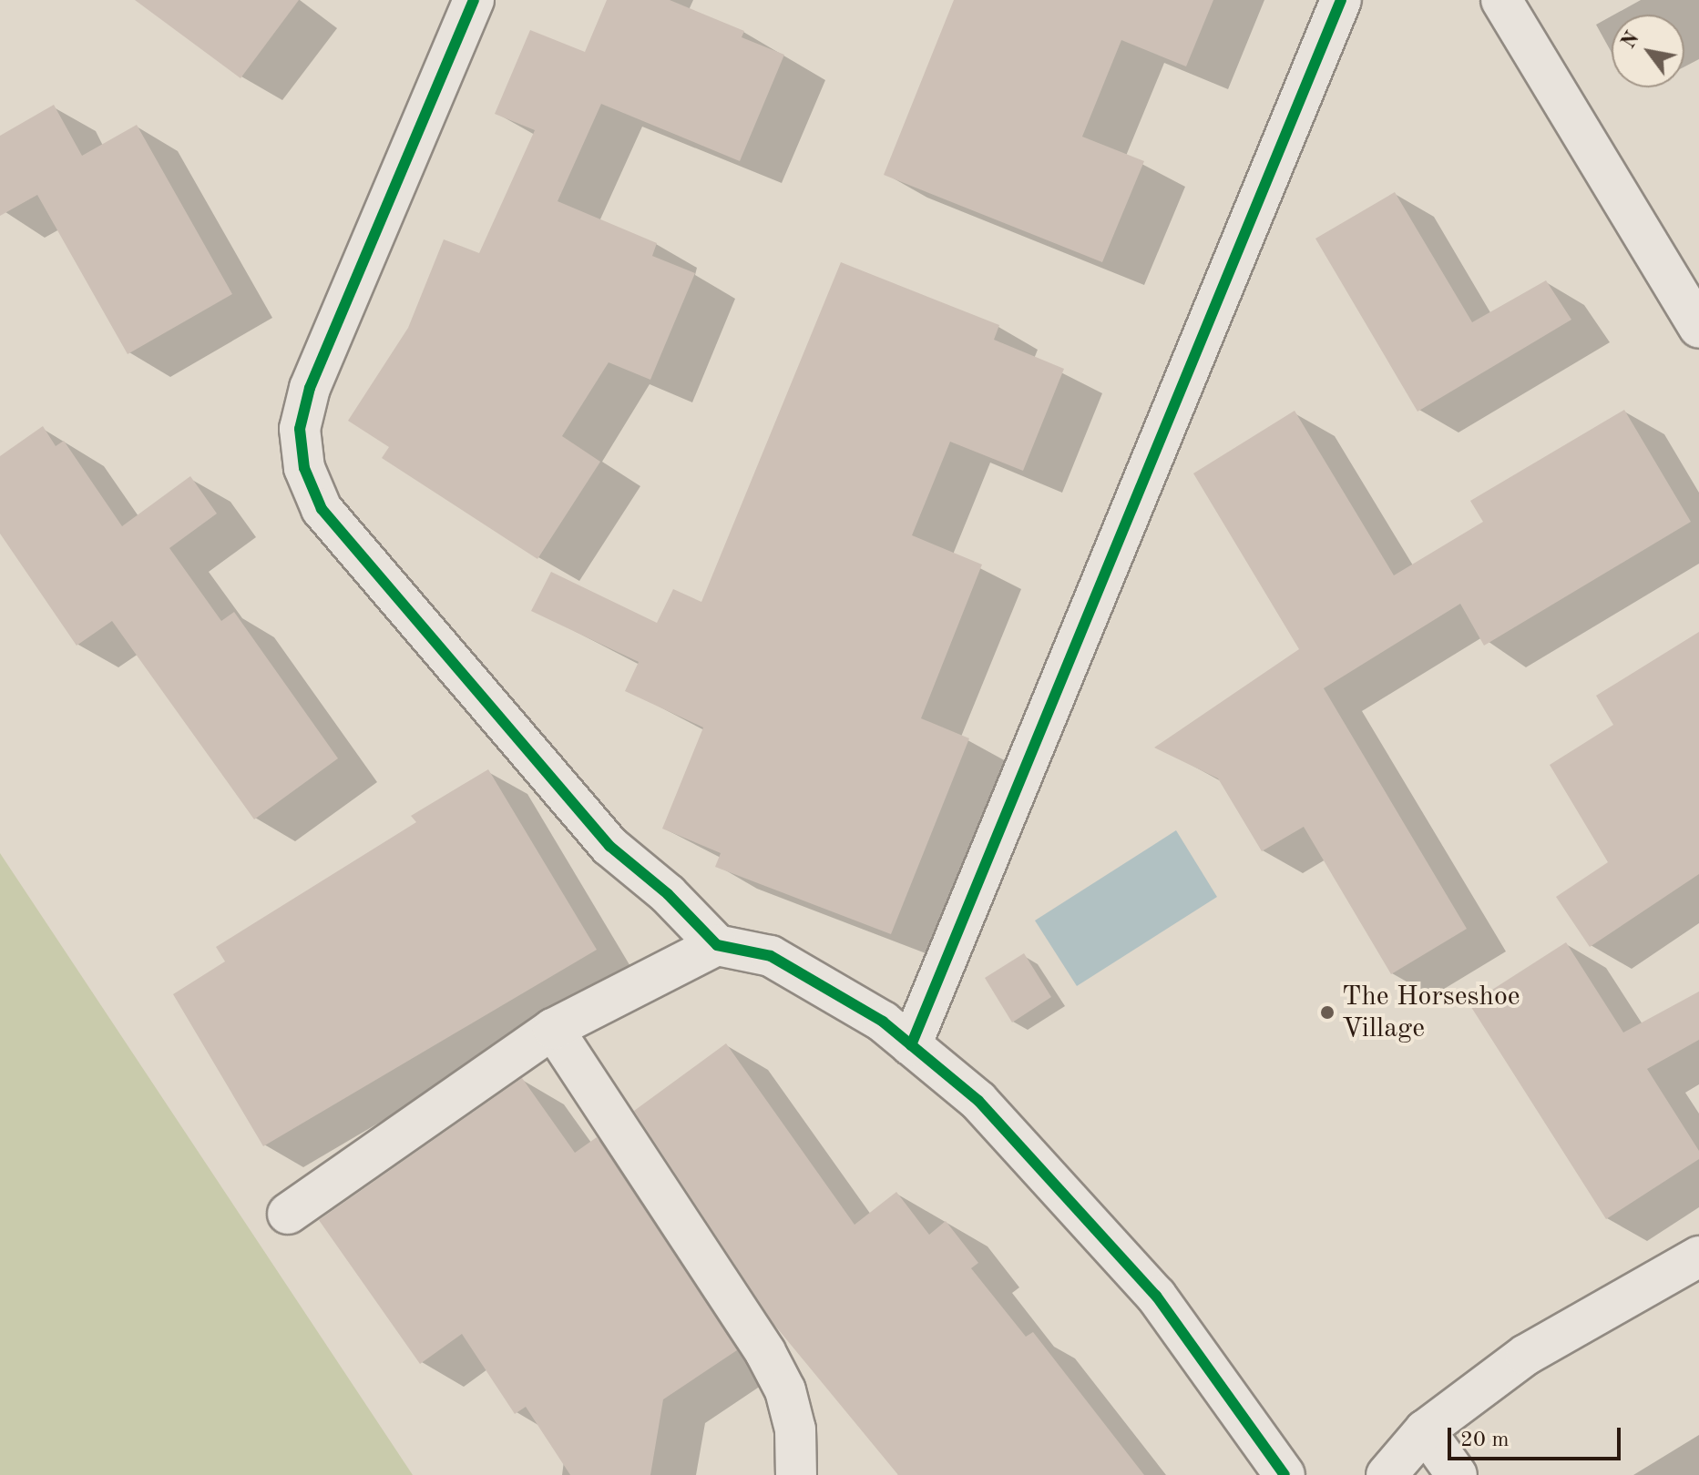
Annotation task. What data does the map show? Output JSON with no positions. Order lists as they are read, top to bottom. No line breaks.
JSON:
{"places":["The Horseshoe Village"],"scale_bar":"20 m","north":"top left"}
